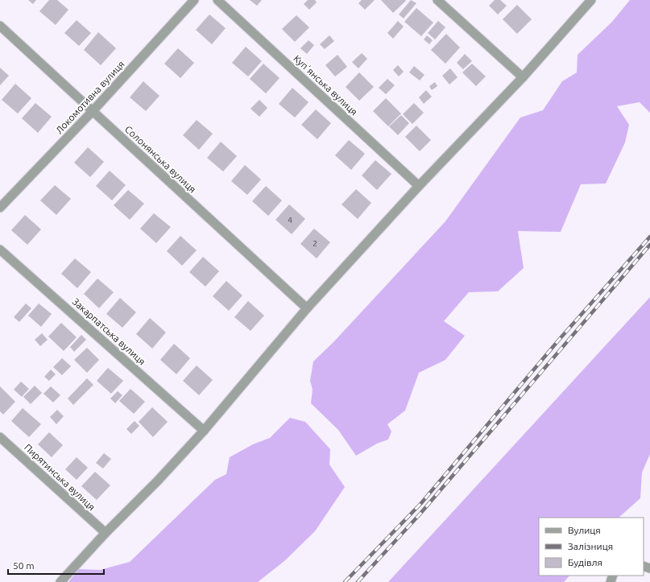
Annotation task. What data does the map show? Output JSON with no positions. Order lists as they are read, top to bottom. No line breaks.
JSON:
{"streets":{"street":["Купʼянська вулиця","Локомотивна вулиця","Солонянська вулиця","Закарпатська вулиця","Пирятинська вулиця"]},"crossings":[["Локомотивна вулиця","Солонянська вулиця"]],"house_numbers":["4","2"],"legend":["Вулиця","Залізниця","Будівля"],"scale_bar":"50 m"}
